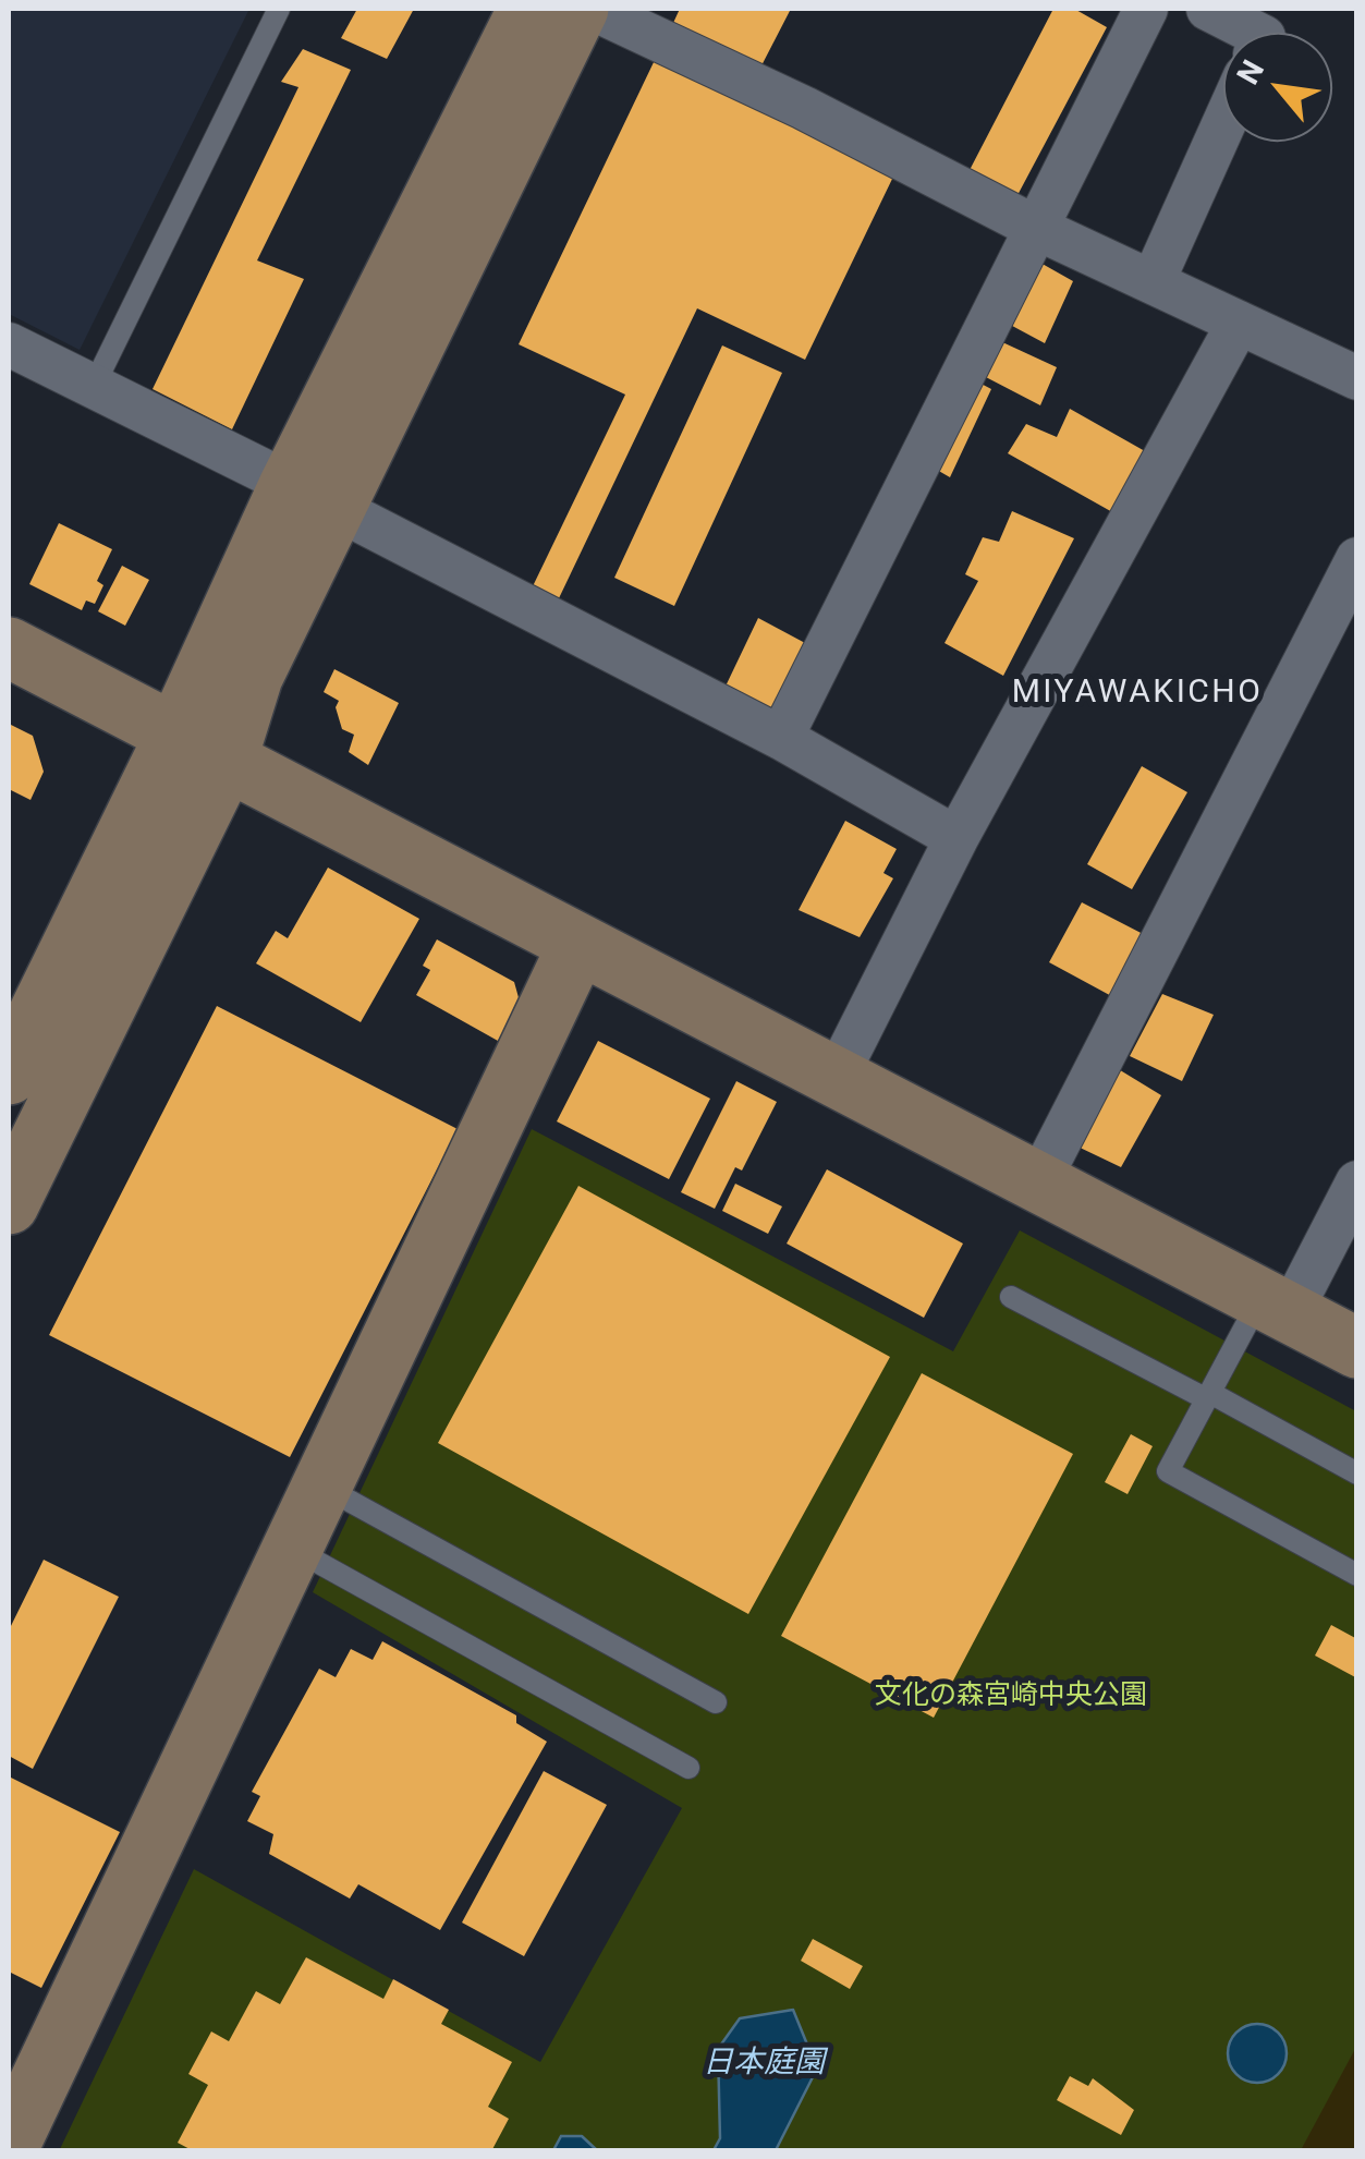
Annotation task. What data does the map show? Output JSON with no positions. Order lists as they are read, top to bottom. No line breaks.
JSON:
{"districts":["MIYAWAKICHO"],"water":["日本庭園"],"parks":["文化の森宮崎中央公園"],"north":"top left"}
